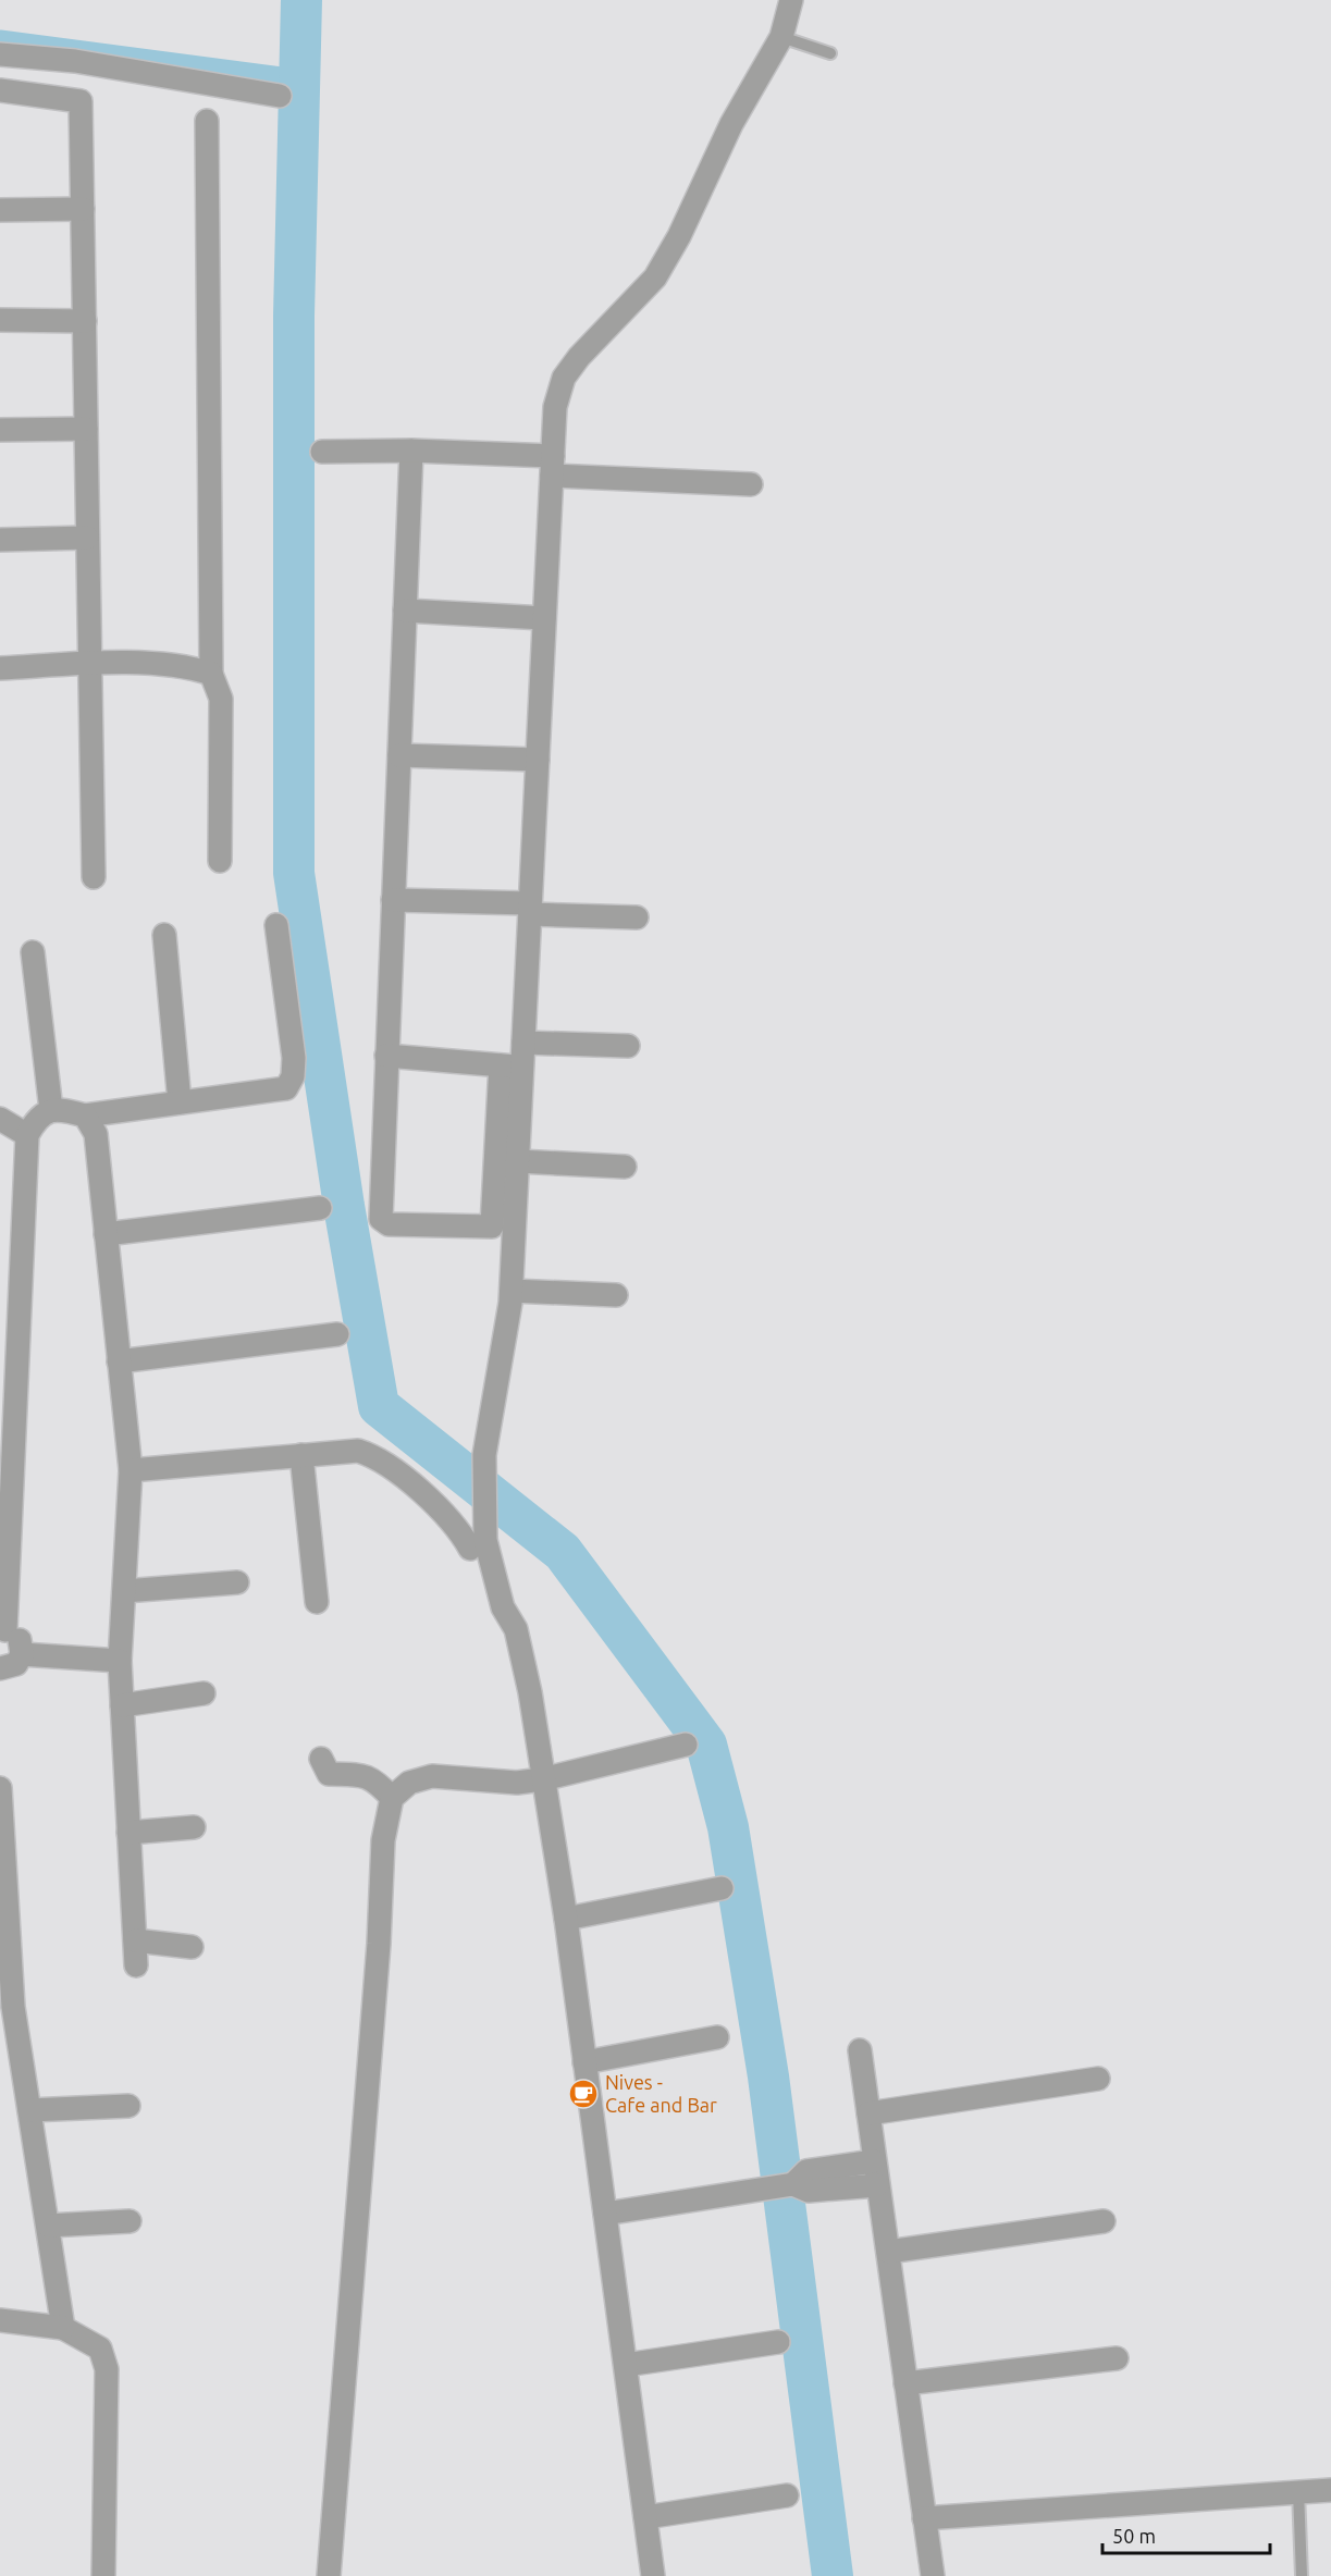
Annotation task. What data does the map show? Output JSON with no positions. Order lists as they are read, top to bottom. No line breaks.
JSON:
{"places":{"cafe":["Nives - Cafe and Bar"]},"scale_bar":"50 m"}
